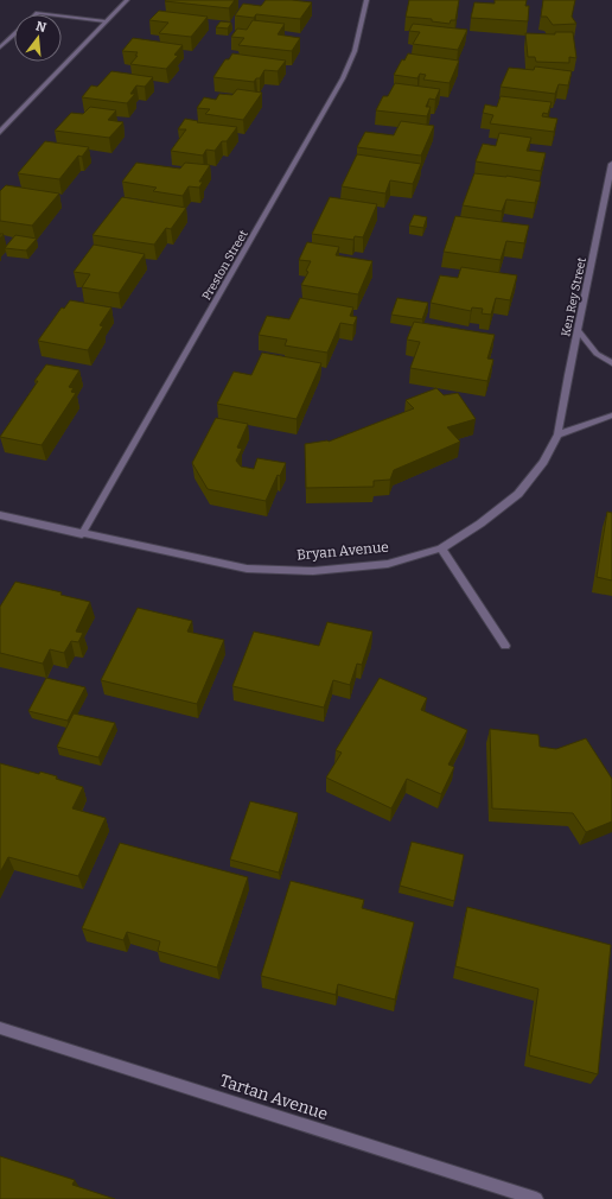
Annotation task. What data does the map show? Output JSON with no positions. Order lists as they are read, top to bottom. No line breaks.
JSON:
{"streets":{"street":["Preston Street","Ken Rey Street","Bryan Avenue","Tartan Avenue"]},"crossings":[["Preston Street","Bryan Avenue"],["Ken Rey Street","Bryan Avenue"]],"north":"top"}
